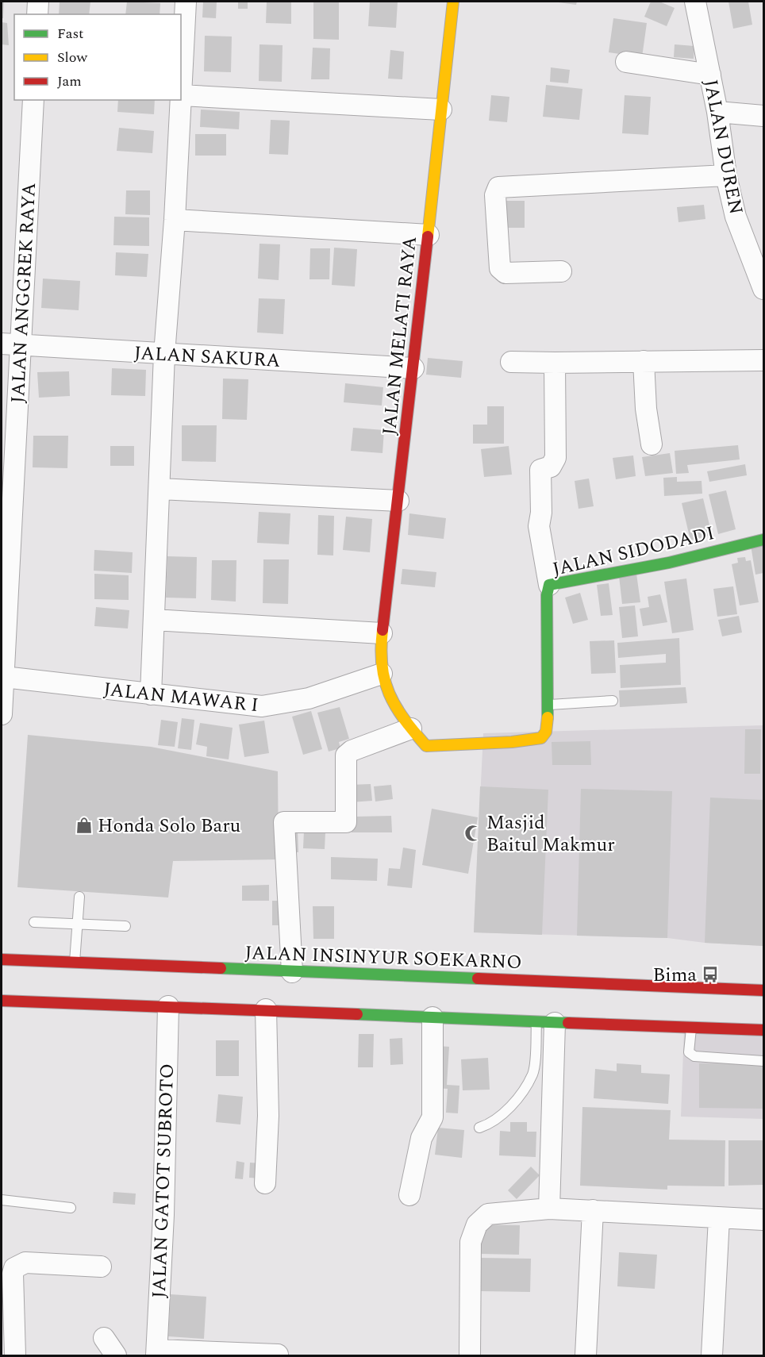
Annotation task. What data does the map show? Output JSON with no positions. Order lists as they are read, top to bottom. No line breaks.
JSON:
{"streets":{"main road":["JALAN MELATI RAYA","JALAN SIDODADI","JALAN INSINYUR SOEKARNO"],"street":["JALAN DUREN","JALAN ANGGREK RAYA","JALAN SAKURA","JALAN MAWAR I","JALAN GATOT SUBROTO"]},"crossings":[["JALAN ANGGREK RAYA","JALAN SAKURA"],["JALAN ANGGREK RAYA","JALAN MAWAR I"],["JALAN MELATI RAYA","JALAN SAKURA"],["JALAN MELATI RAYA","JALAN MAWAR I"]],"places":{"shop":["Honda Solo Baru"],"mosque":["Masjid Baitul Makmur"],"bus stop":["Bima"]},"legend":["Fast","Slow","Jam"]}
